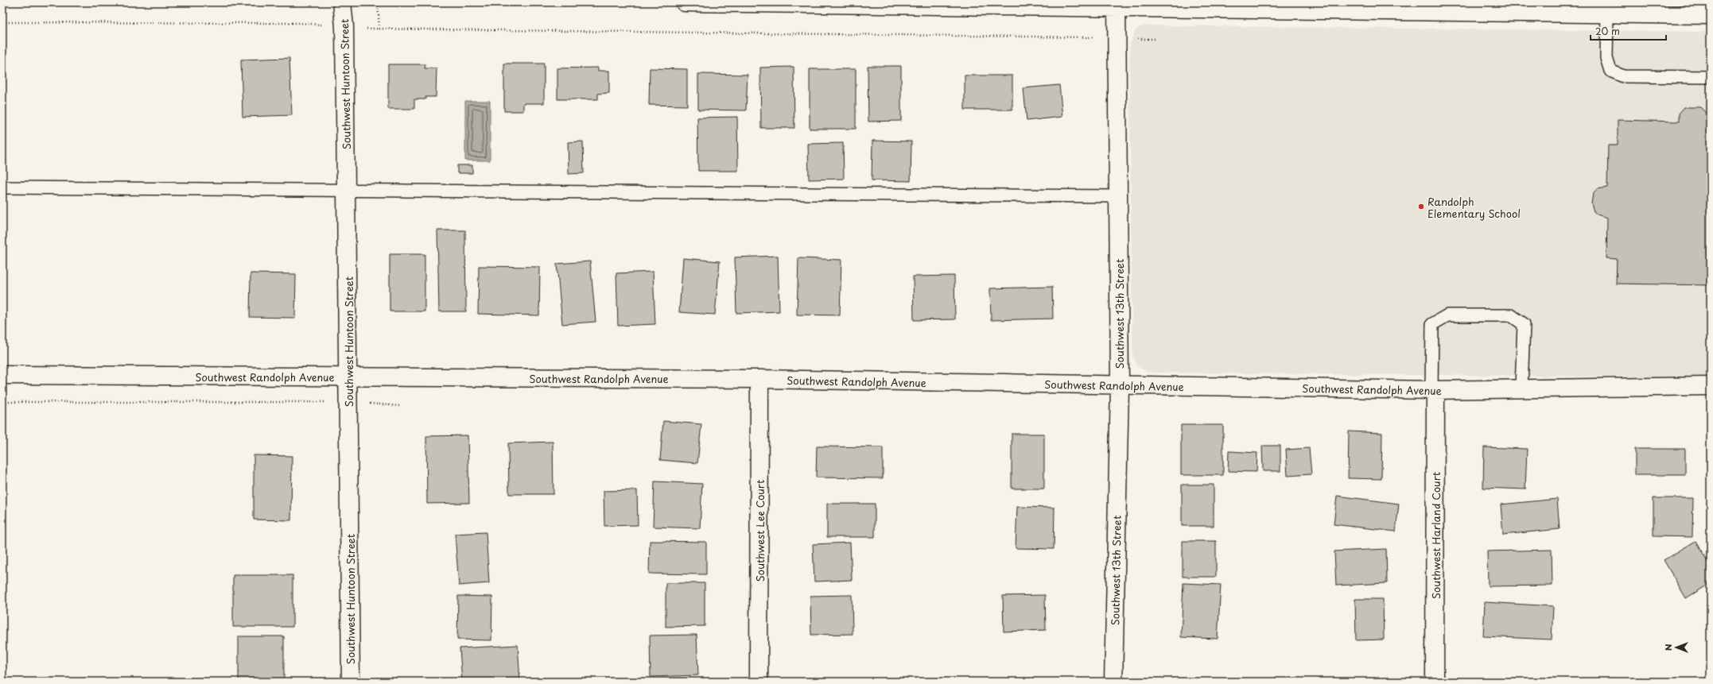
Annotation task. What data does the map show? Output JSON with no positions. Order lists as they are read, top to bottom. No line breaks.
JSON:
{"streets":{"street":["Southwest Huntoon Street","Southwest 13th Street","Southwest Randolph Avenue","Southwest Lee Court","Southwest Harland Court"]},"crossings":[["Southwest Huntoon Street","Southwest Randolph Avenue"],["Southwest 13th Street","Southwest Randolph Avenue"],["Southwest Randolph Avenue","Southwest Lee Court"],["Southwest Randolph Avenue","Southwest Harland Court"]],"places":["Randolph Elementary School"],"scale_bar":"20 m","north":"left"}
